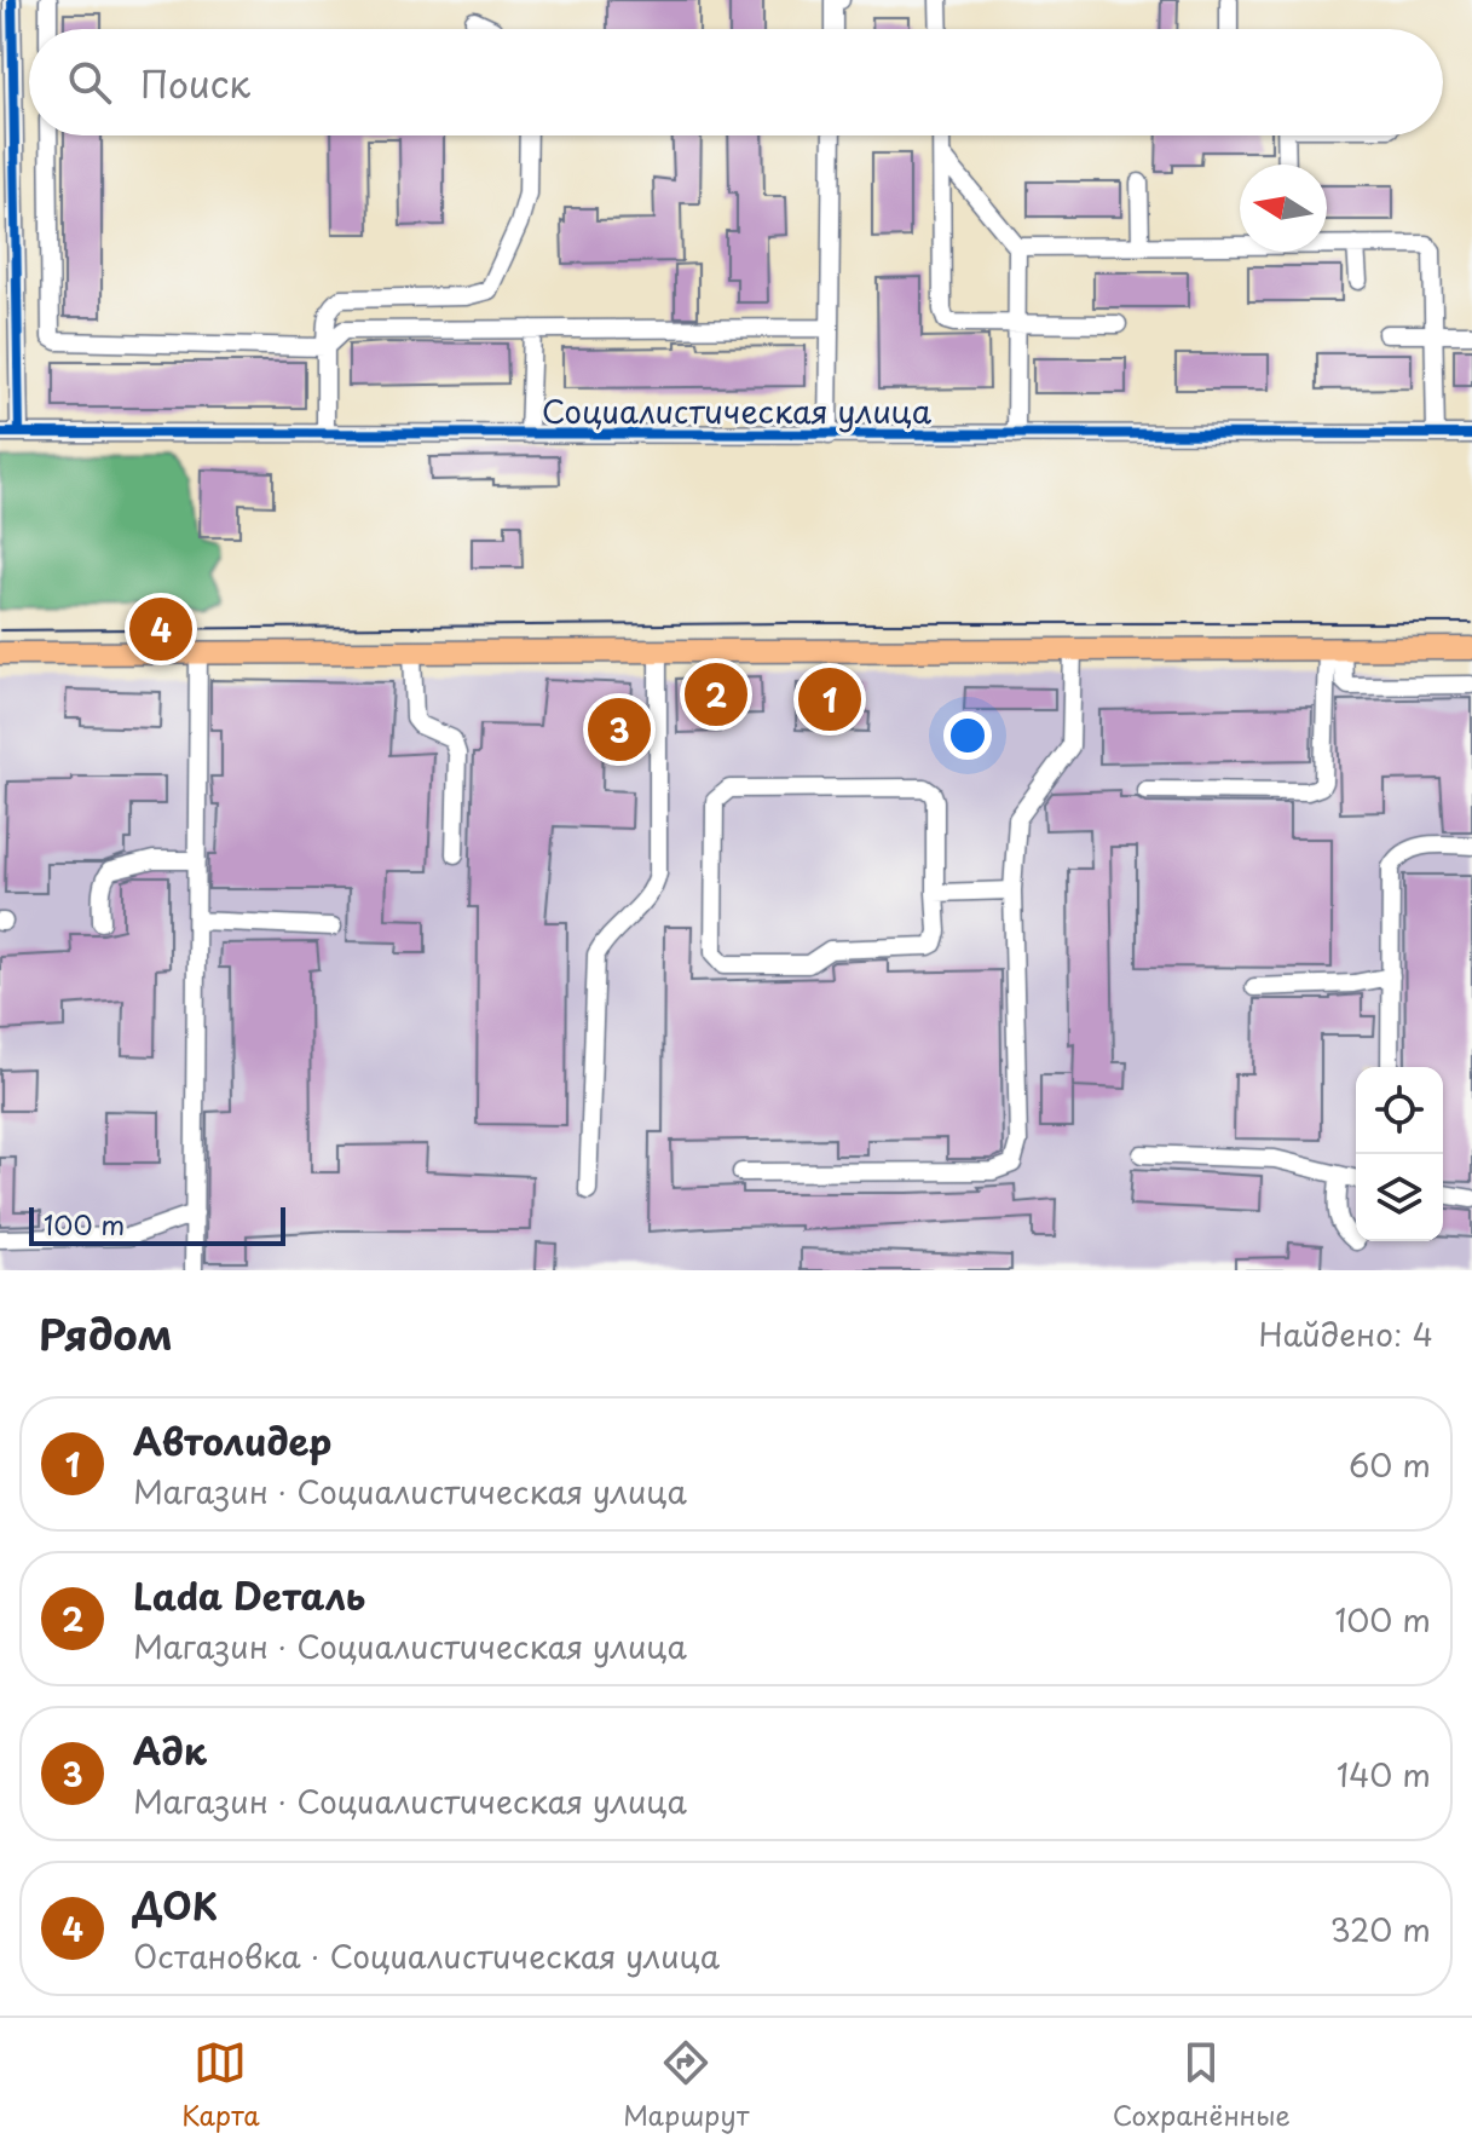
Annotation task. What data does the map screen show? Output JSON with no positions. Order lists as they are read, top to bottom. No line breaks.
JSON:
{"streets":{"street":["Социалистическая улица"]},"scale_bar":"100 m","north":"left","page":{"search":"Поиск","pins":["4","2","1","3"],"scale":"100 m","heading":["Рядом","Найдено: 4"],"list":[{"mark":"1","name":"Автолидер","note":"Магазин · Социалистическая улица","value":"60 m"},{"mark":"2","name":"Lada Dеталь","note":"Магазин · Социалистическая улица","value":"100 m"},{"mark":"3","name":"Адк","note":"Магазин · Социалистическая улица","value":"140 m"},{"mark":"4","name":"ДОК","note":"Остановка · Социалистическая улица","value":"320 m"}],"nav":["Карта","Маршрут","Сохранённые"]}}
